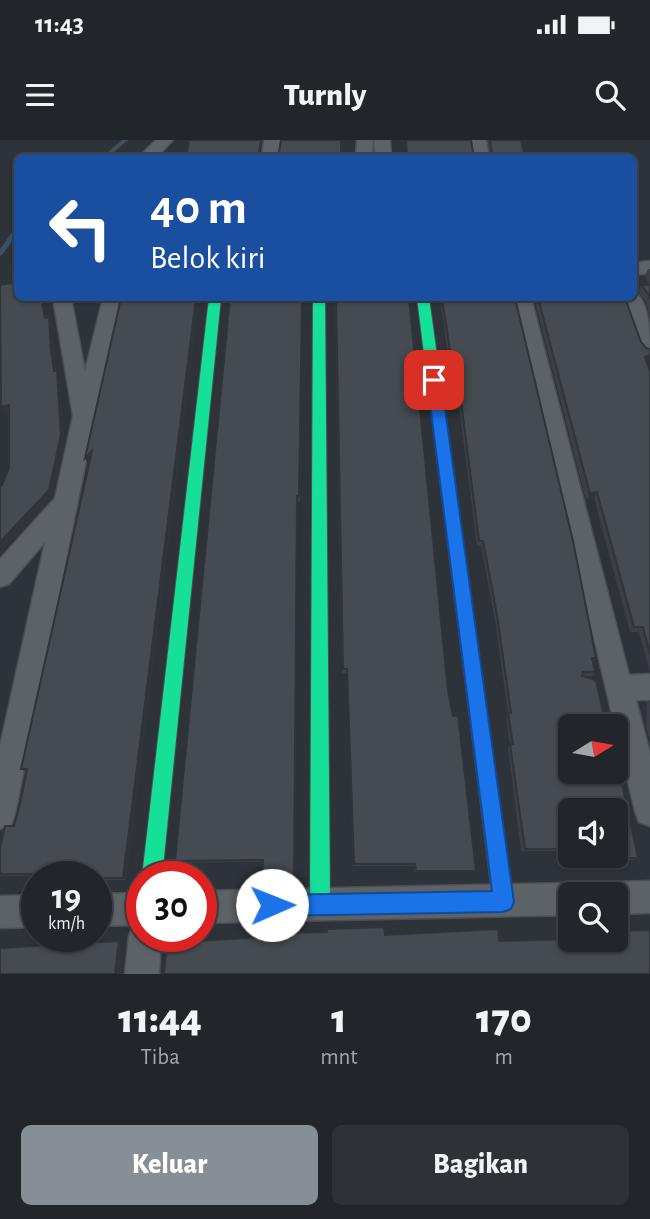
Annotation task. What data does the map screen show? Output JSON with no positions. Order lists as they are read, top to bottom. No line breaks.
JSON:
{"north":"right","page":{"status":"11:43","header":"Turnly","turn":["40 m","Belok kiri"],"speed":"19 km/h","limit":"30","eta":["11:44","Tiba","1","mnt","170","m"],"buttons":["Keluar","Bagikan"]}}
